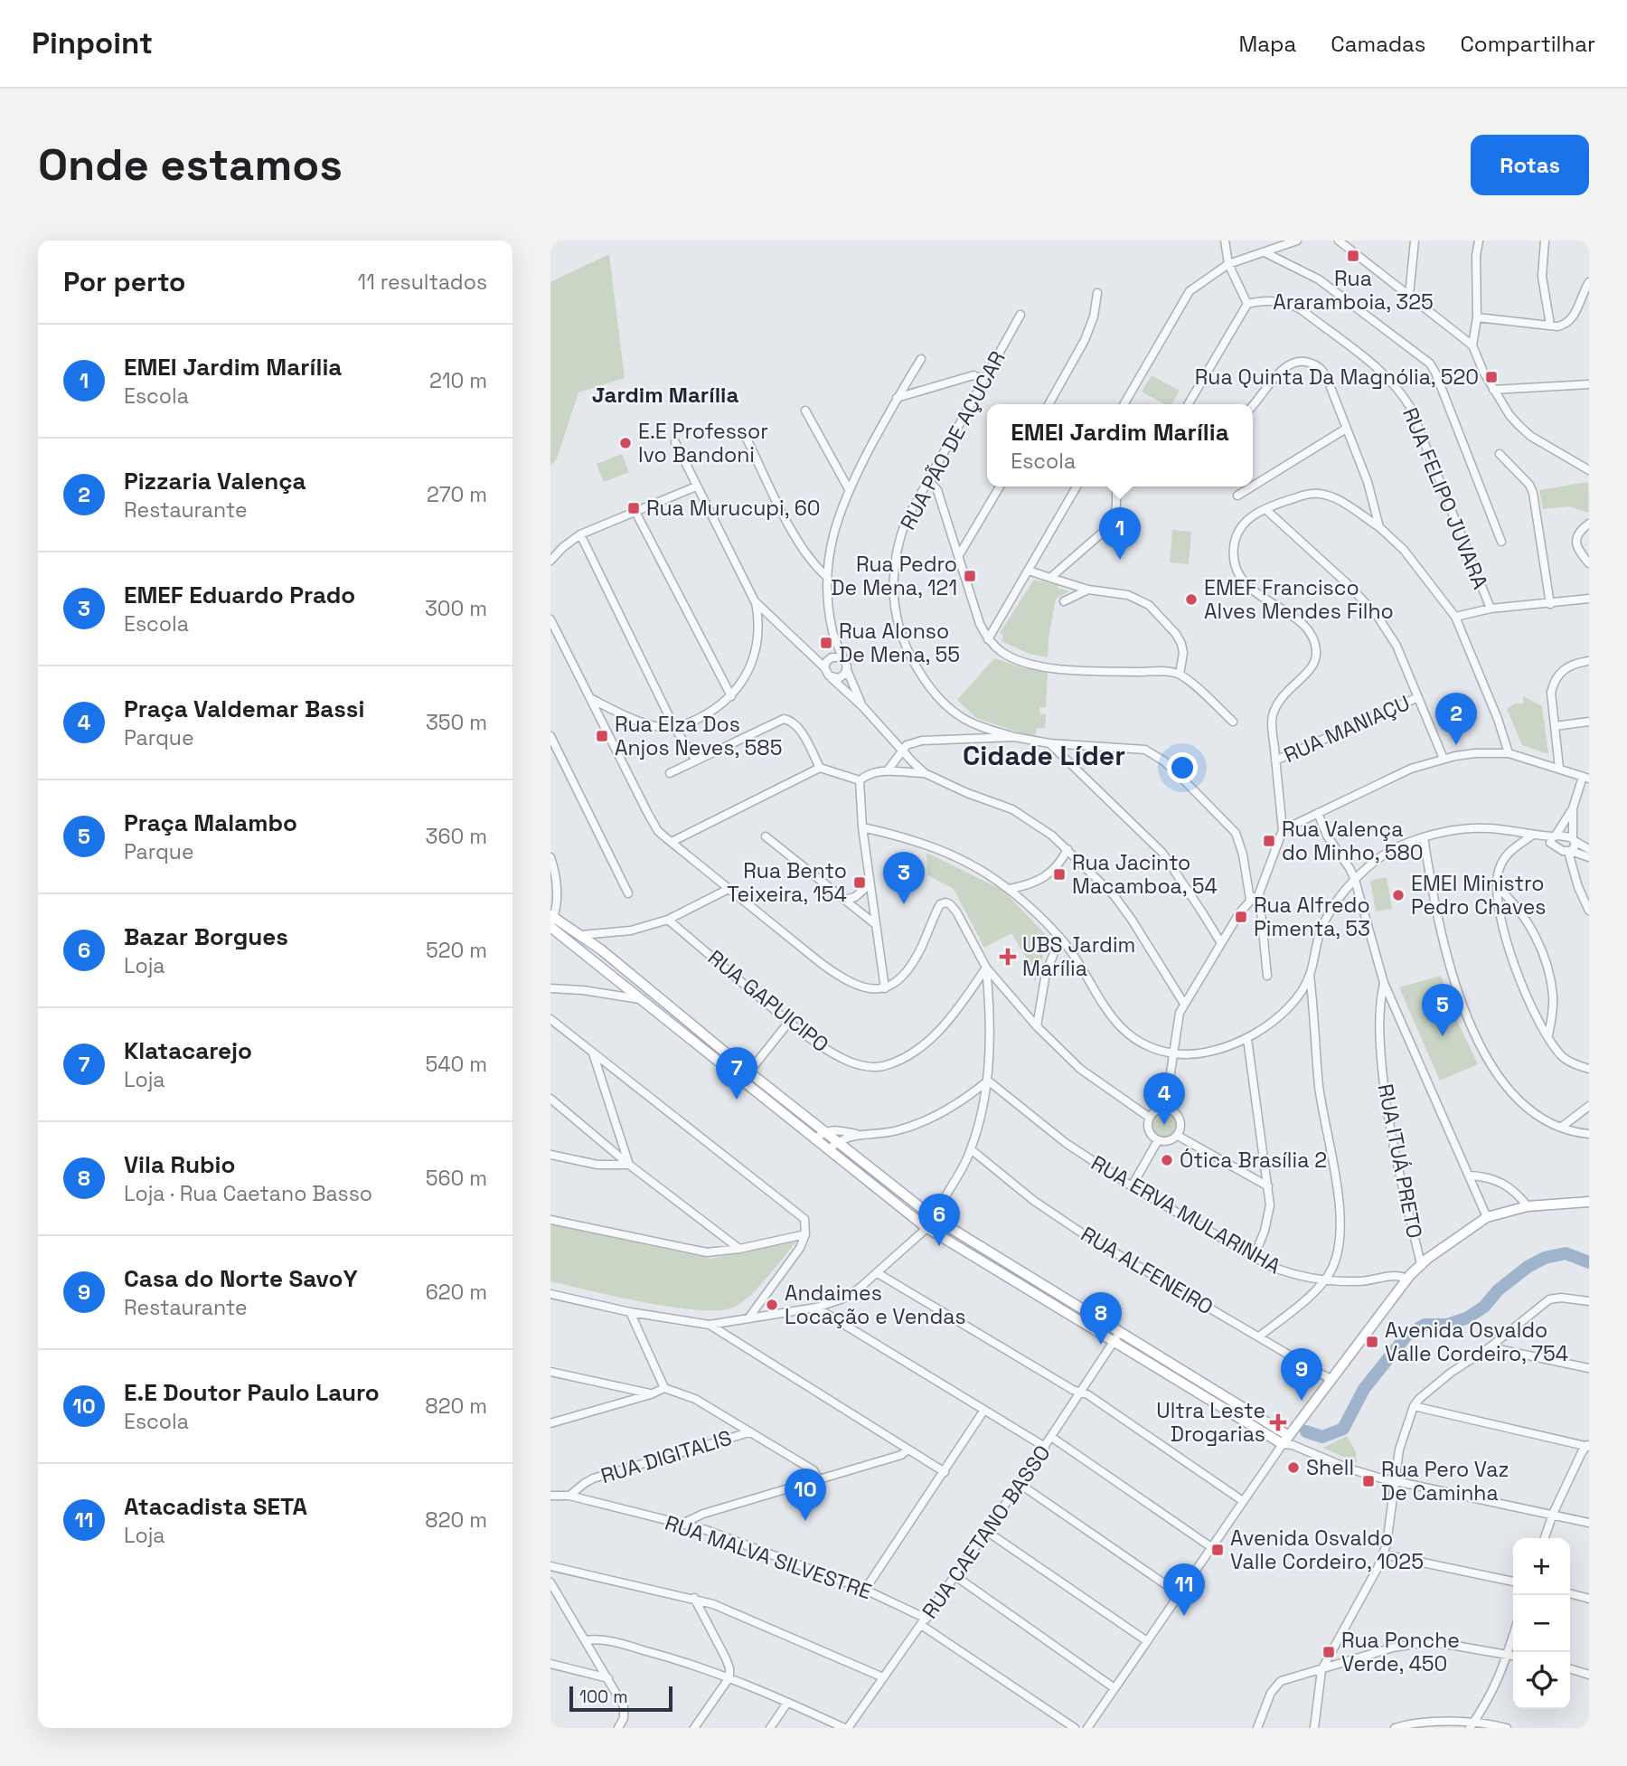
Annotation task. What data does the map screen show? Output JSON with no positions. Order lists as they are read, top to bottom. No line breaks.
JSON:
{"streets":{"street":["RUA PÃO DE AÇUCAR","RUA FELIPO JUVARA","RUA MANIAÇU","RUA GAPUICIPO","RUA ITUÁ PRETO","RUA ERVA MULARINHA","RUA ALFENEIRO","RUA DIGITALIS","RUA CAETANO BASSO","RUA MALVA SILVESTRE"]},"crossings":[["RUA DIGITALIS","RUA MALVA SILVESTRE"],["RUA CAETANO BASSO","RUA MALVA SILVESTRE"]],"districts":["Jardim Marília","Cidade Líder"],"places":{"transit":["Rua Araramboia, 325","Rua Quinta Da Magnólia, 520","Rua Murucupi, 60","Rua Pedro De Mena, 121","Rua Alonso De Mena, 55","Rua Elza Dos Anjos Neves, 585","Rua Valença do Minho, 580","Rua Jacinto Macamboa, 54","Rua Bento Teixeira, 154","Rua Alfredo Pimenta, 53","Avenida Osvaldo Valle Cordeiro, 754","Rua Pero Vaz De Caminha","Avenida Osvaldo Valle Cordeiro, 1025","Rua Ponche Verde, 450"],"other":["E.E Professor Ivo Bandoni","EMEF Francisco Alves Mendes Filho","EMEI Ministro Pedro Chaves","Ótica Brasília 2","Andaimes Locação e Vendas","Shell"],"health":["UBS Jardim Marília","Ultra Leste Drogarias"]},"scale_bar":"100 m","page":{"header":"Pinpoint","nav":["Mapa","Camadas","Compartilhar"],"buttons":"Rotas","title":"Onde estamos","heading":["Por perto","11 resultados"],"list":[{"mark":"1","name":"EMEI Jardim Marília","note":"Escola","value":"210 m"},{"mark":"2","name":"Pizzaria Valença","note":"Restaurante","value":"270 m"},{"mark":"3","name":"EMEF Eduardo Prado","note":"Escola","value":"300 m"},{"mark":"4","name":"Praça Valdemar Bassi","note":"Parque","value":"350 m"},{"mark":"5","name":"Praça Malambo","note":"Parque","value":"360 m"},{"mark":"6","name":"Bazar Borgues","note":"Loja","value":"520 m"},{"mark":"7","name":"Klatacarejo","note":"Loja","value":"540 m"},{"mark":"8","name":"Vila Rubio","note":"Loja · Rua Caetano Basso","value":"560 m"},{"mark":"9","name":"Casa do Norte SavoY","note":"Restaurante","value":"620 m"},{"mark":"10","name":"E.E Doutor Paulo Lauro","note":"Escola","value":"820 m"},{"mark":"11","name":"Atacadista SETA","note":"Loja","value":"820 m"}],"popup":["EMEI Jardim Marília","Escola"],"pins":["1","2","3","5","7","4","6","8","9","10","11"],"map_buttons":["+","−"],"scale":"100 m"}}
